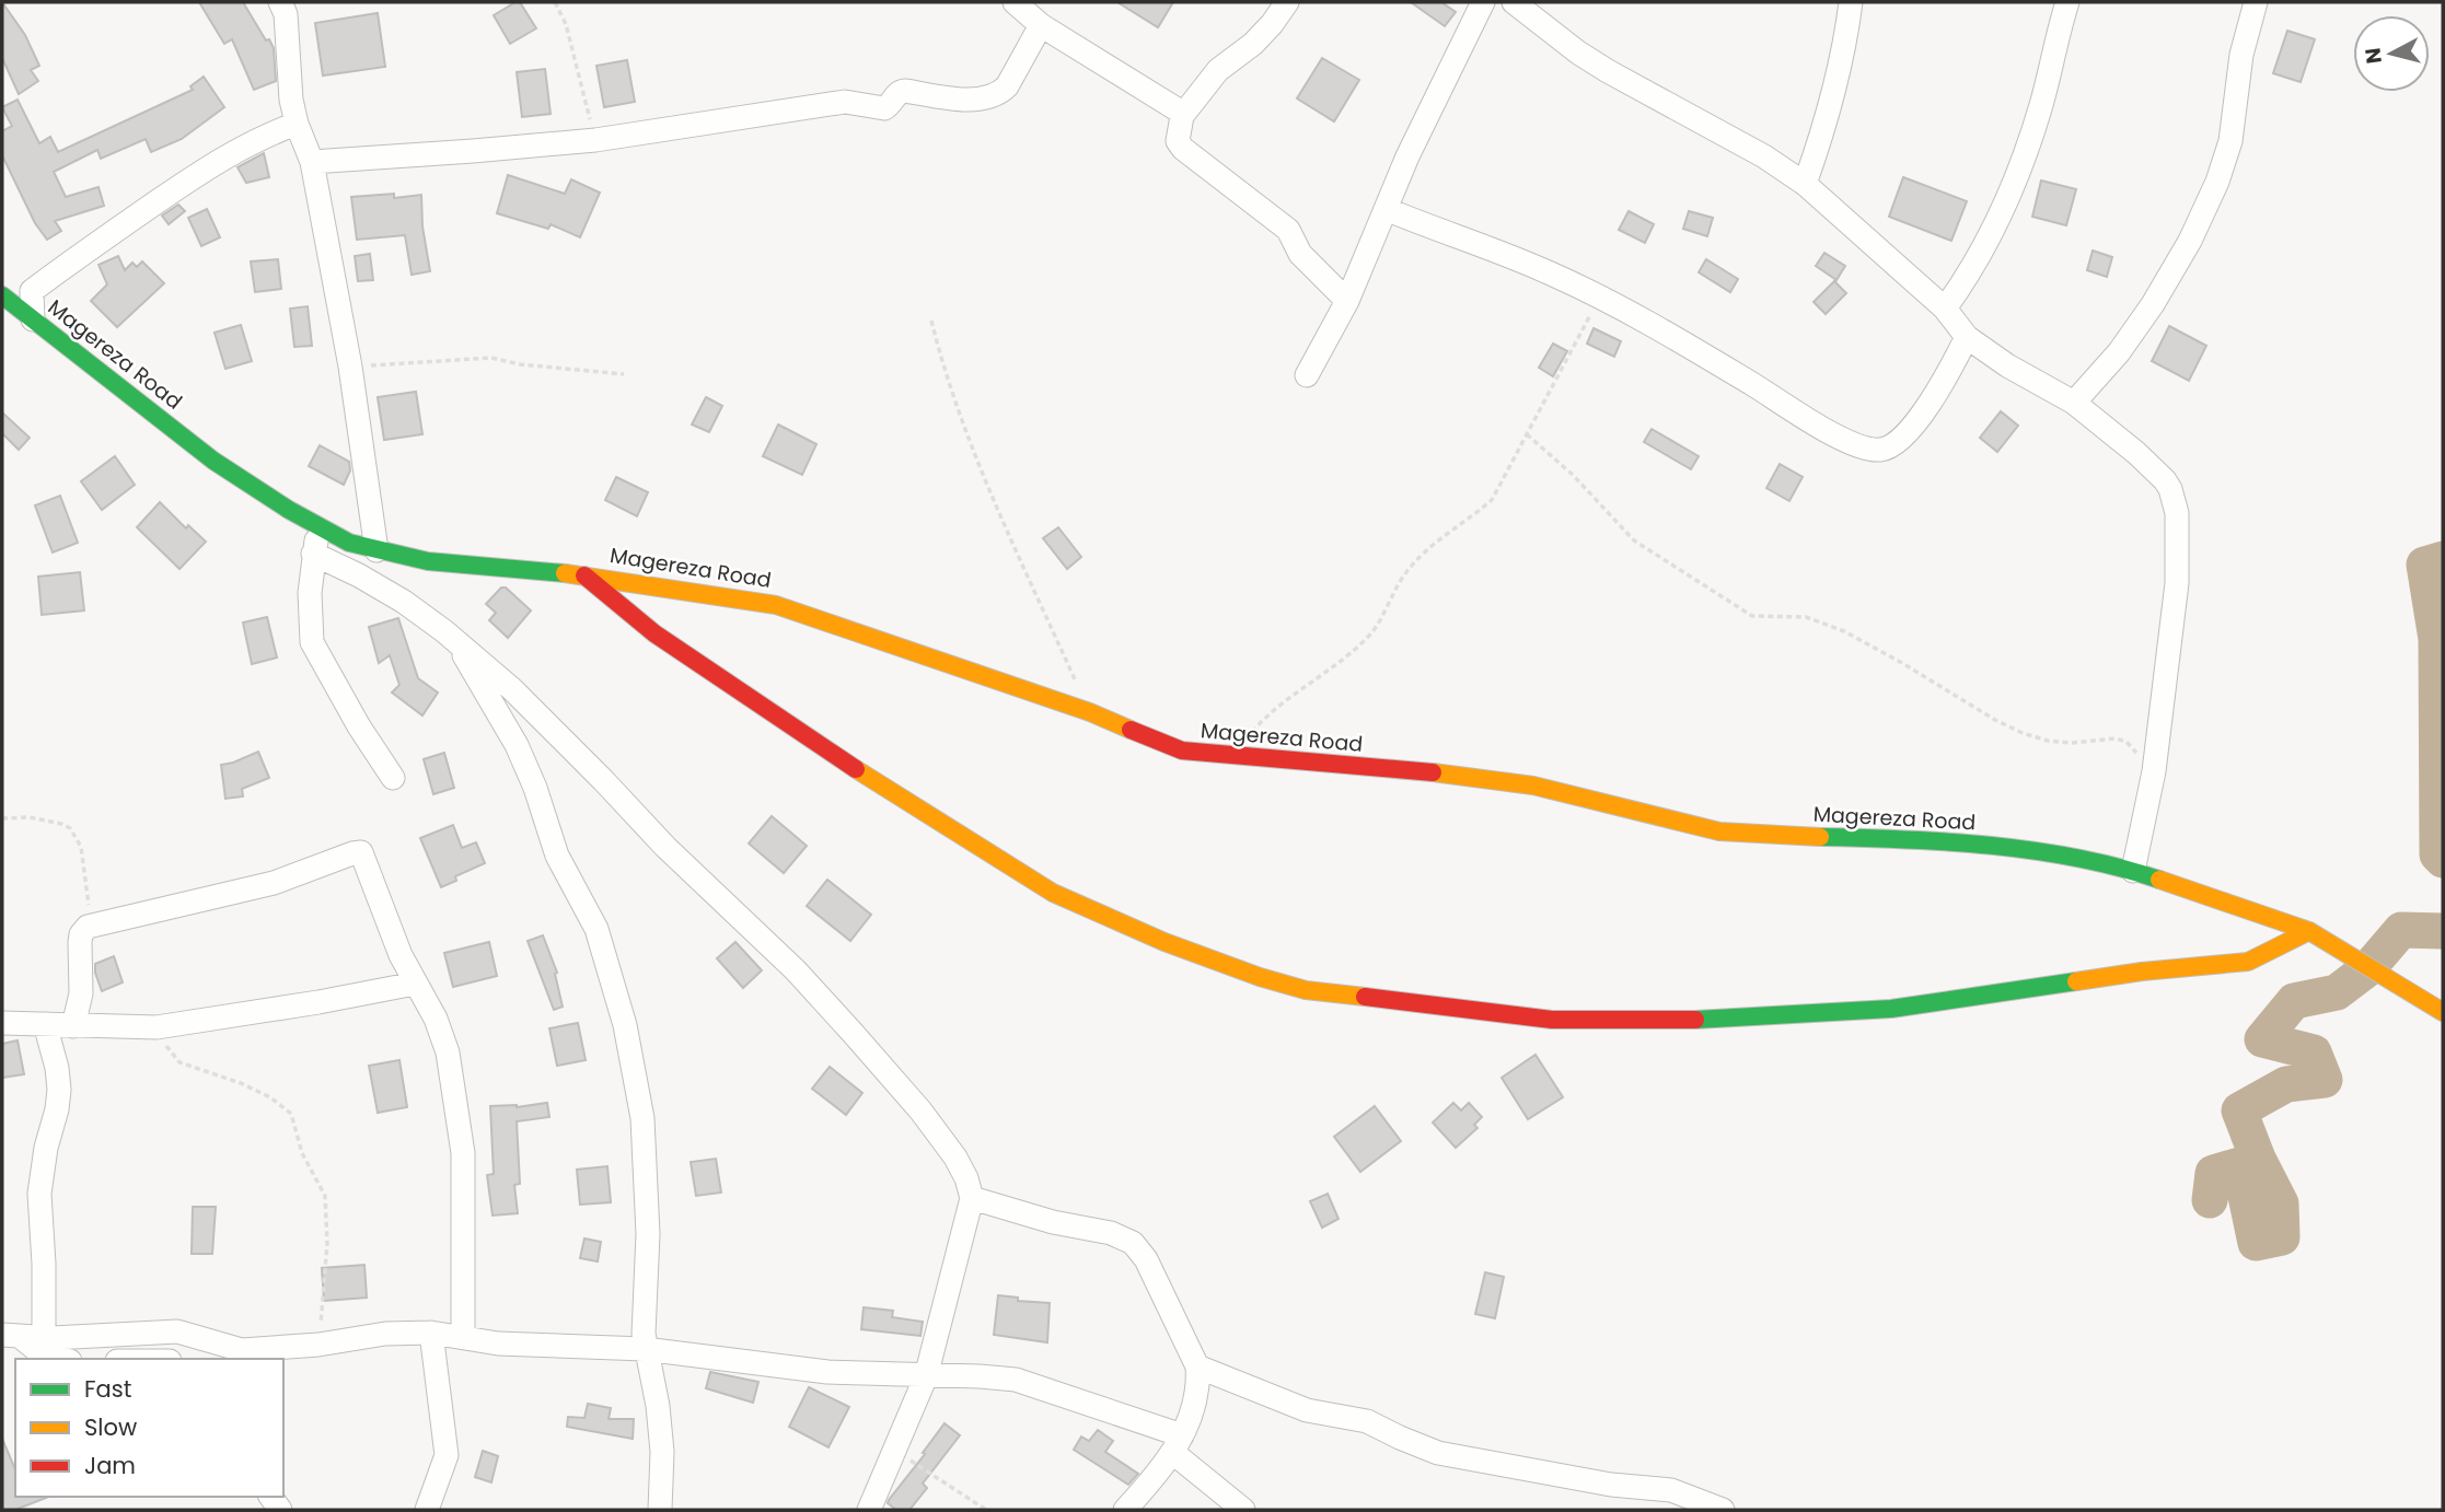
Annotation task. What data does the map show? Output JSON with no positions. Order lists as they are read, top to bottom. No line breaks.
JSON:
{"streets":{"street":["Magereza Road"]},"legend":["Fast","Slow","Jam"],"north":"left"}
